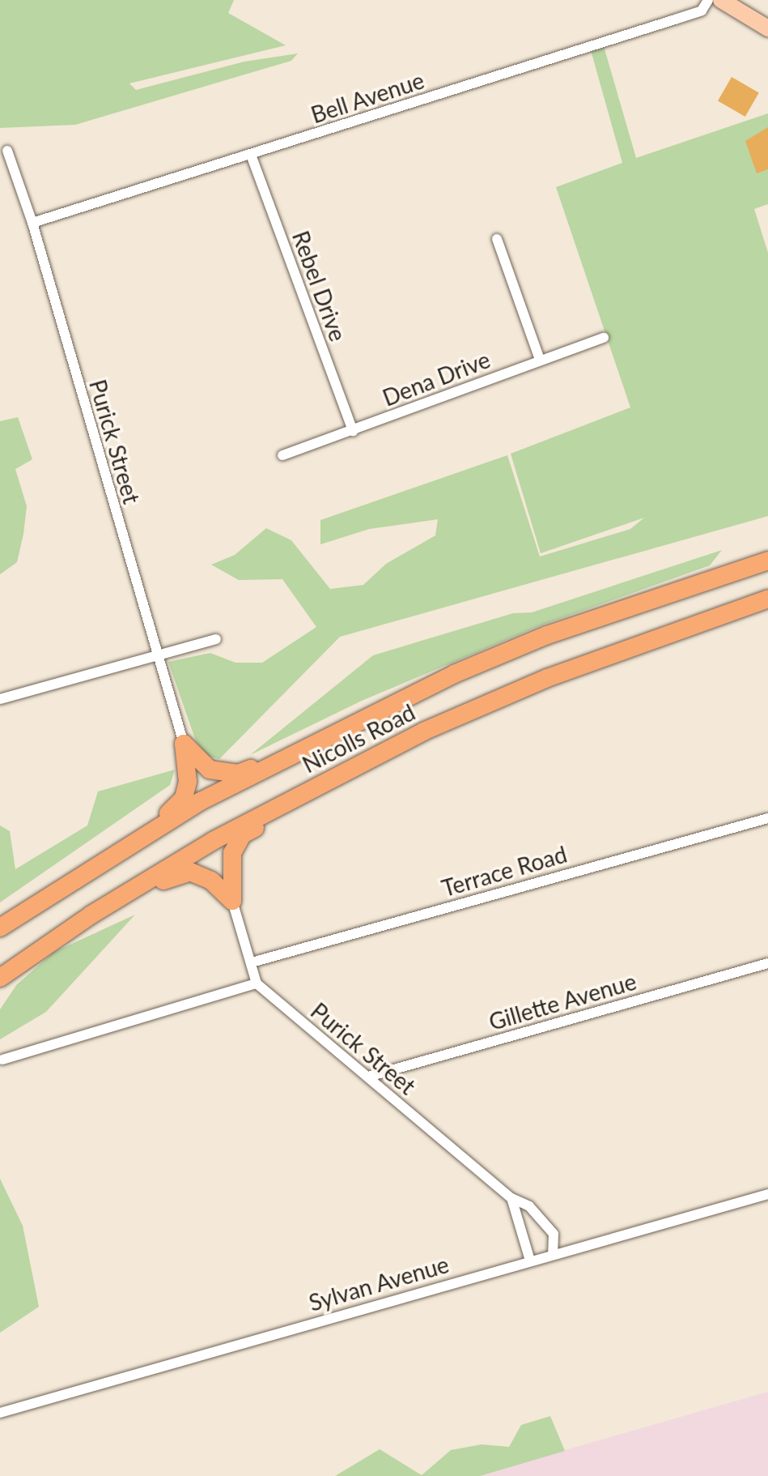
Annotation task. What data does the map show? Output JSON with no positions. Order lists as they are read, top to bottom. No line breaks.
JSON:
{"streets":{"highway":["Nicolls Road"],"street":["Bell Avenue","Rebel Drive","Dena Drive","Purick Street","Terrace Road","Gillette Avenue","Sylvan Avenue"]},"crossings":[["Bell Avenue","Rebel Drive"],["Bell Avenue","Purick Street"],["Rebel Drive","Dena Drive"],["Purick Street","Gillette Avenue"],["Purick Street","Sylvan Avenue"]]}
